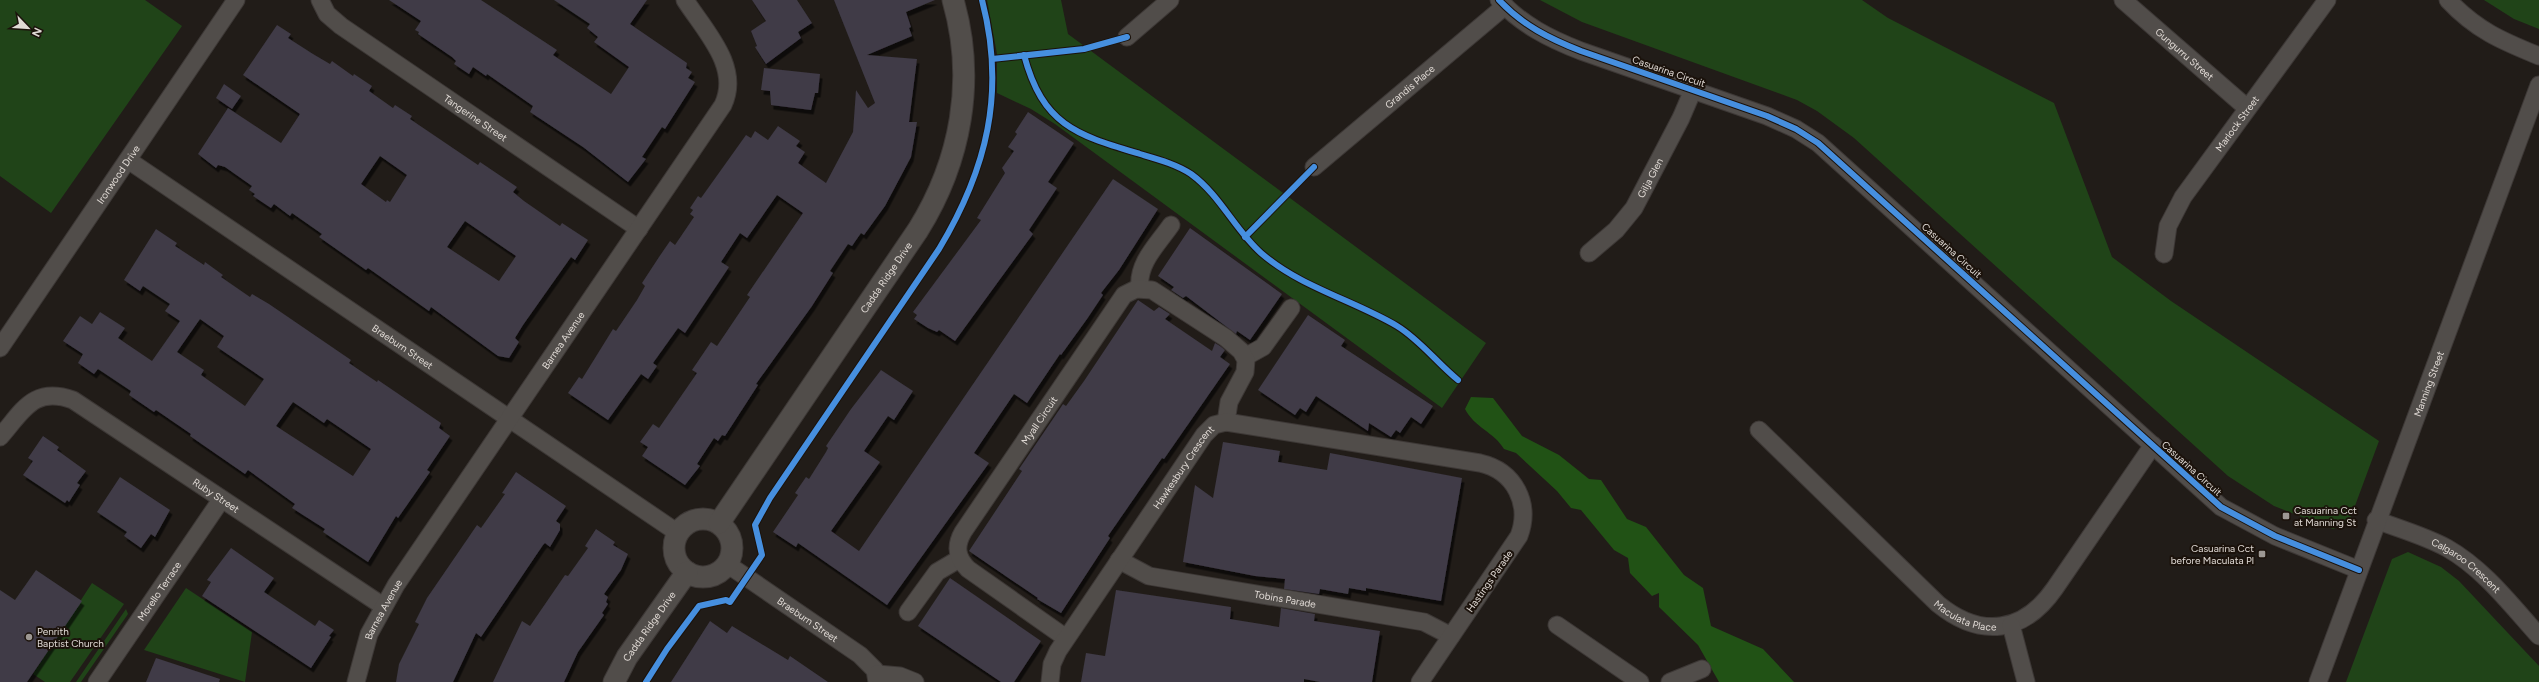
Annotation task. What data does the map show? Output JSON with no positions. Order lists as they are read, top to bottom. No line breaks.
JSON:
{"streets":{"street":["Gungurru Street","Casuarina Circuit","Grandis Place","Tangerine Street","Marlock Street","Ironwood Drive","Gilja Glen","Cadda Ridge Drive","Barnea Avenue","Braeburn Street","Manning Street","Myall Circuit","Hawkesbury Crescent","Ruby Street","Calgaroo Crescent","Hastings Parade","Morello Terrace","Tobins Parade","Maculata Place"]},"crossings":[["Gungurru Street","Marlock Street"],["Casuarina Circuit","Grandis Place"],["Casuarina Circuit","Gilja Glen"],["Casuarina Circuit","Manning Street"],["Casuarina Circuit","Maculata Place"],["Tangerine Street","Barnea Avenue"],["Ironwood Drive","Braeburn Street"],["Cadda Ridge Drive","Braeburn Street"],["Barnea Avenue","Braeburn Street"],["Barnea Avenue","Ruby Street"],["Manning Street","Calgaroo Crescent"],["Hawkesbury Crescent","Hastings Parade"],["Hawkesbury Crescent","Tobins Parade"],["Ruby Street","Morello Terrace"],["Hastings Parade","Tobins Parade"]],"places":{"transit":["Casuarina Cct at Manning St","Casuarina Cct before Maculata Pl"],"other":["Penrith Baptist Church"]},"north":"bottom right"}
